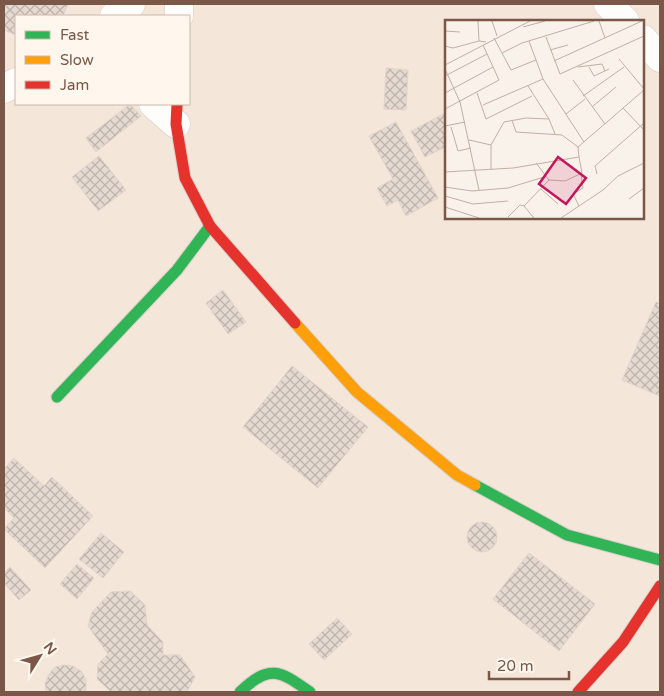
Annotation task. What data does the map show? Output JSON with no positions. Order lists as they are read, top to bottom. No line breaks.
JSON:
{"legend":["Fast","Slow","Jam"],"scale_bar":"20 m","north":"top right"}
